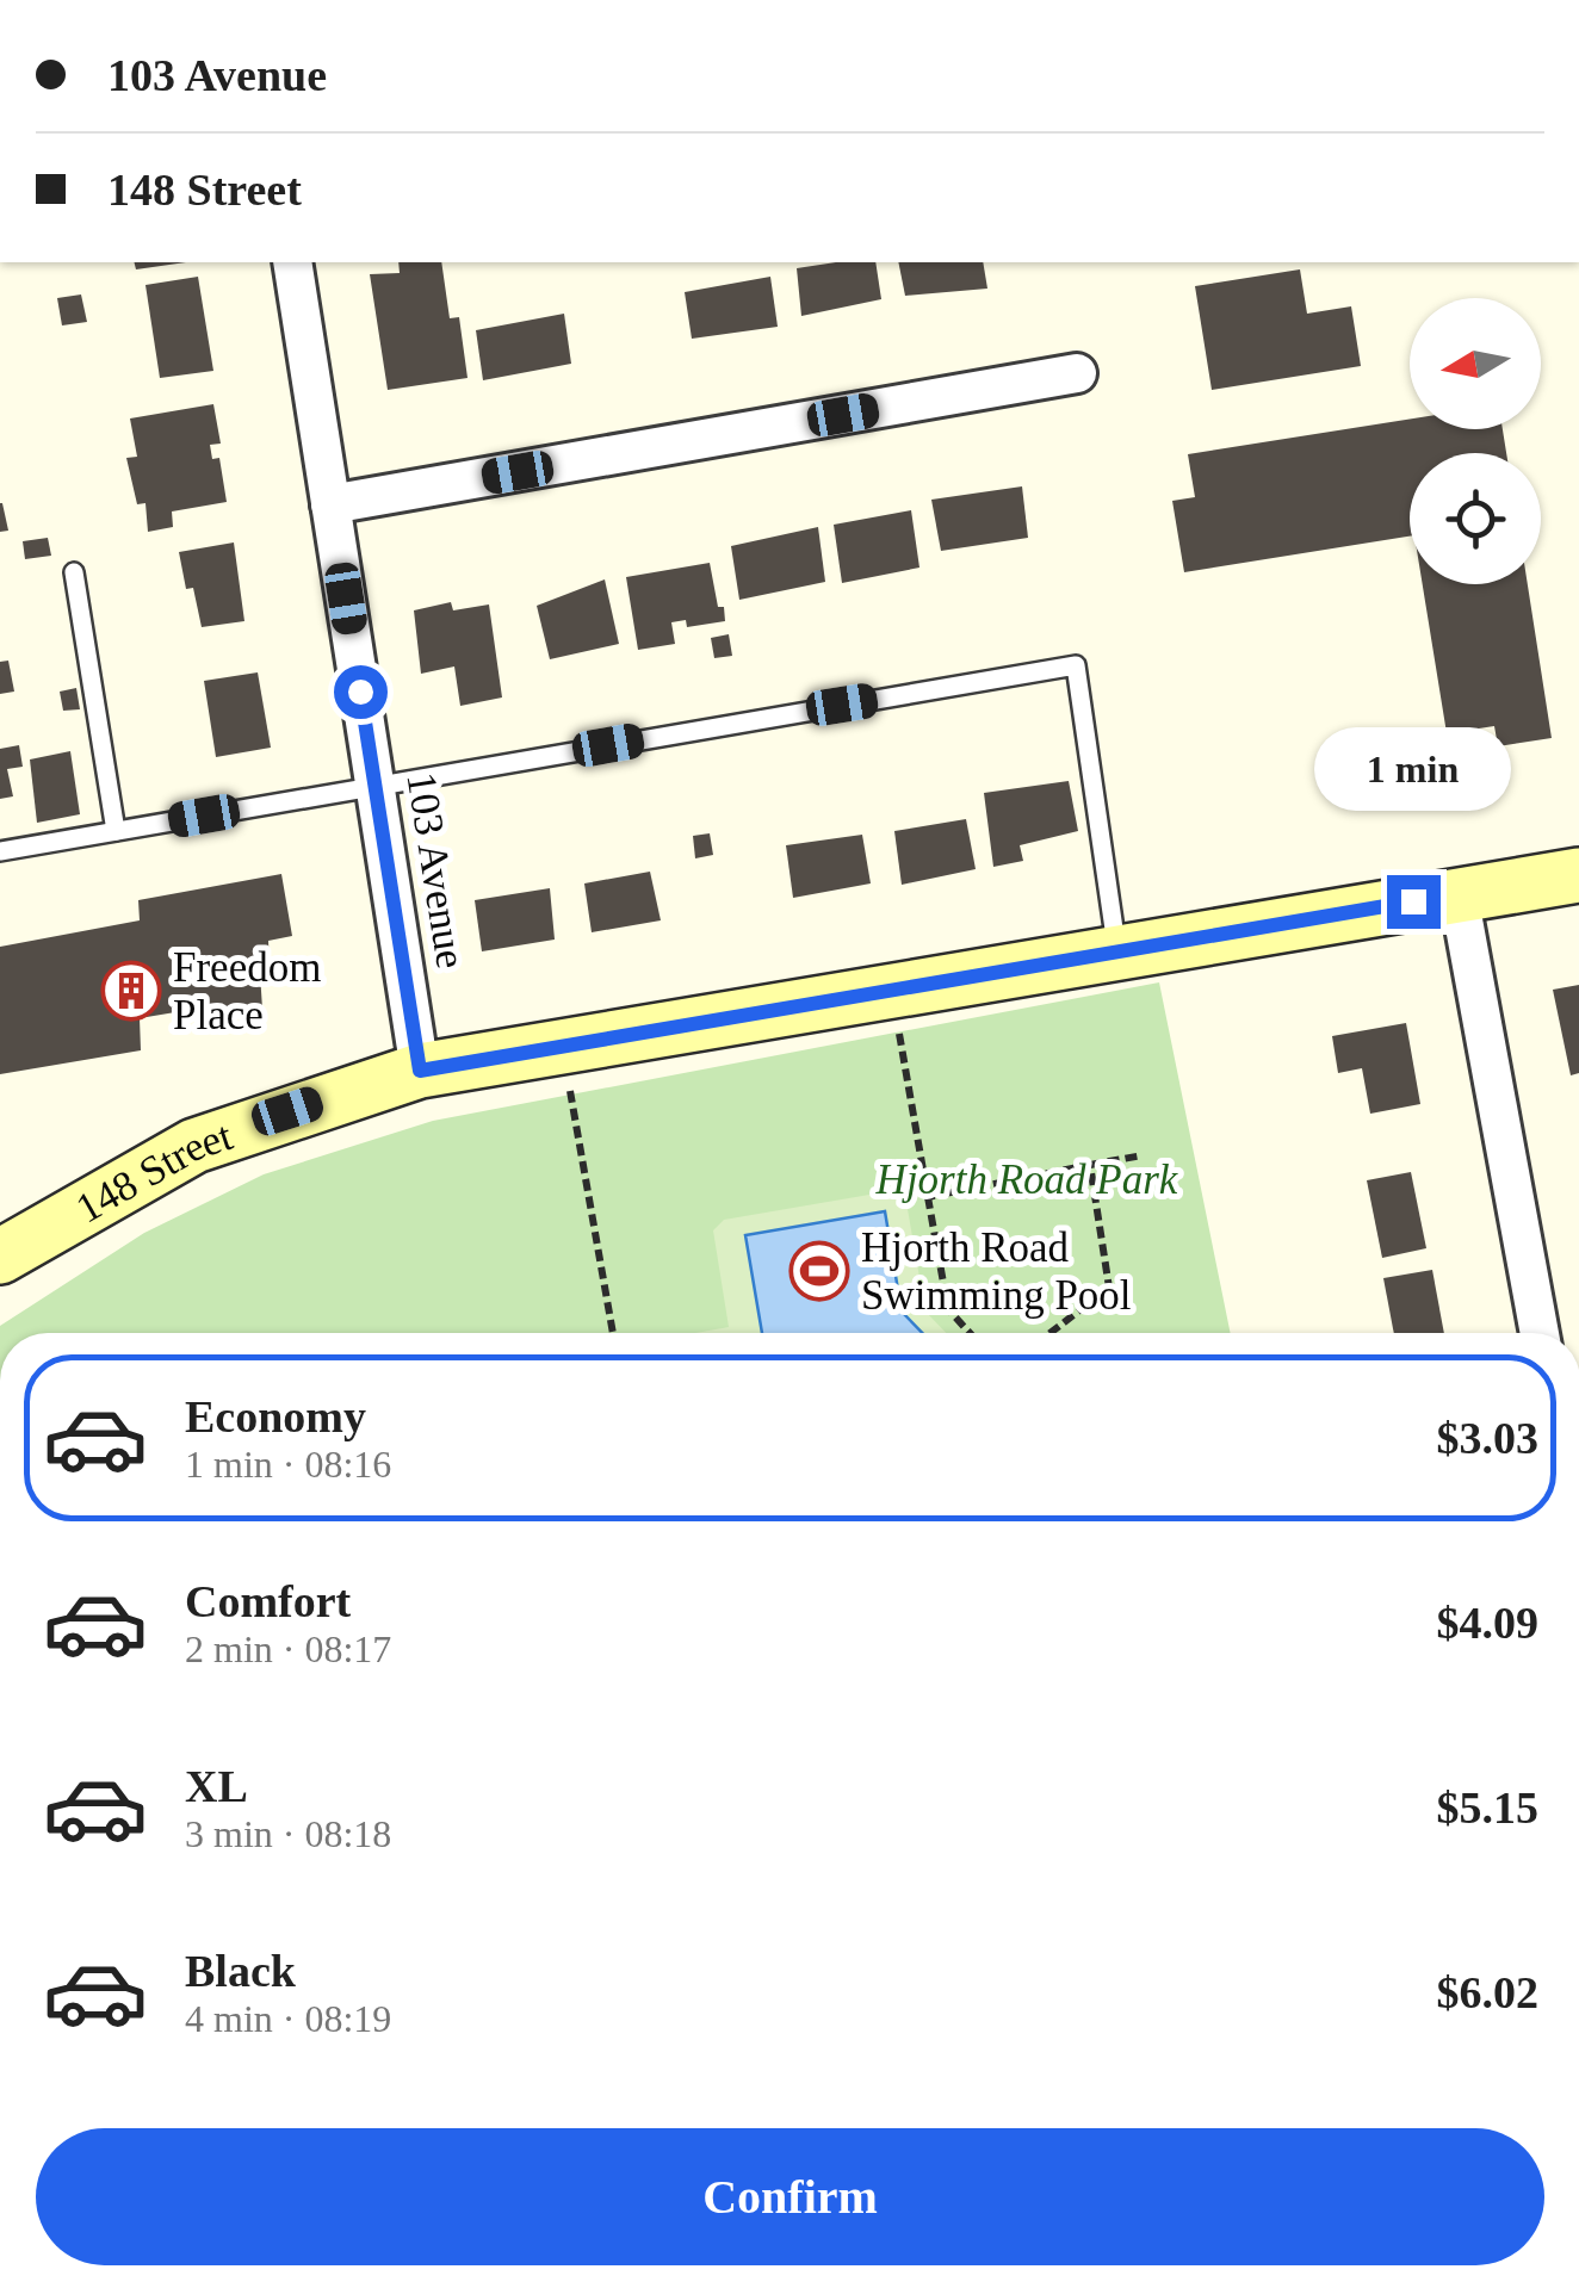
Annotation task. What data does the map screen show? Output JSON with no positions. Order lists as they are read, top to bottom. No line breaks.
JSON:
{"streets":{"main road":["148 Street"],"street":["103 Avenue"]},"crossings":[["103 Avenue","148 Street"]],"parks":["Hjorth Road Park"],"places":{"building":["Freedom Place"],"sports":["Hjorth Road Swimming Pool"]},"north":"left","page":{"banner":["103 Avenue","148 Street"],"bubble":"1 min","list":[{"name":"Economy","note":"1 min · 08:16","value":"$3.03"},{"name":"Comfort","note":"2 min · 08:17","value":"$4.09"},{"name":"XL","note":"3 min · 08:18","value":"$5.15"},{"name":"Black","note":"4 min · 08:19","value":"$6.02"}],"buttons":"Confirm"}}
